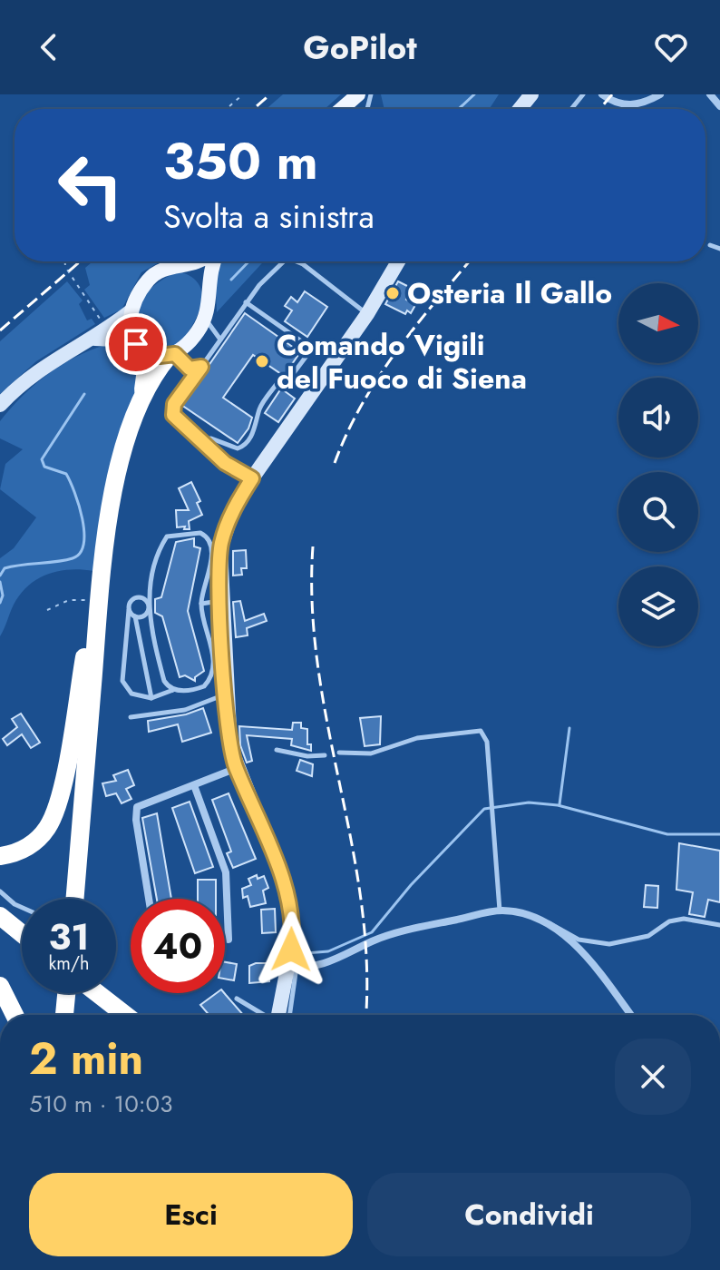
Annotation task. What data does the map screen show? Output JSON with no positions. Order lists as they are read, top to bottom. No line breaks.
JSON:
{"places":["Osteria Il Gallo","Comando Vigili del Fuoco di Siena"],"north":"right","page":{"header":"GoPilot","turn":["350 m","Svolta a sinistra"],"speed":"31 km/h","limit":"40","heading":["2 min","510 m · 10:03"],"buttons":["Esci","Condividi"]}}
